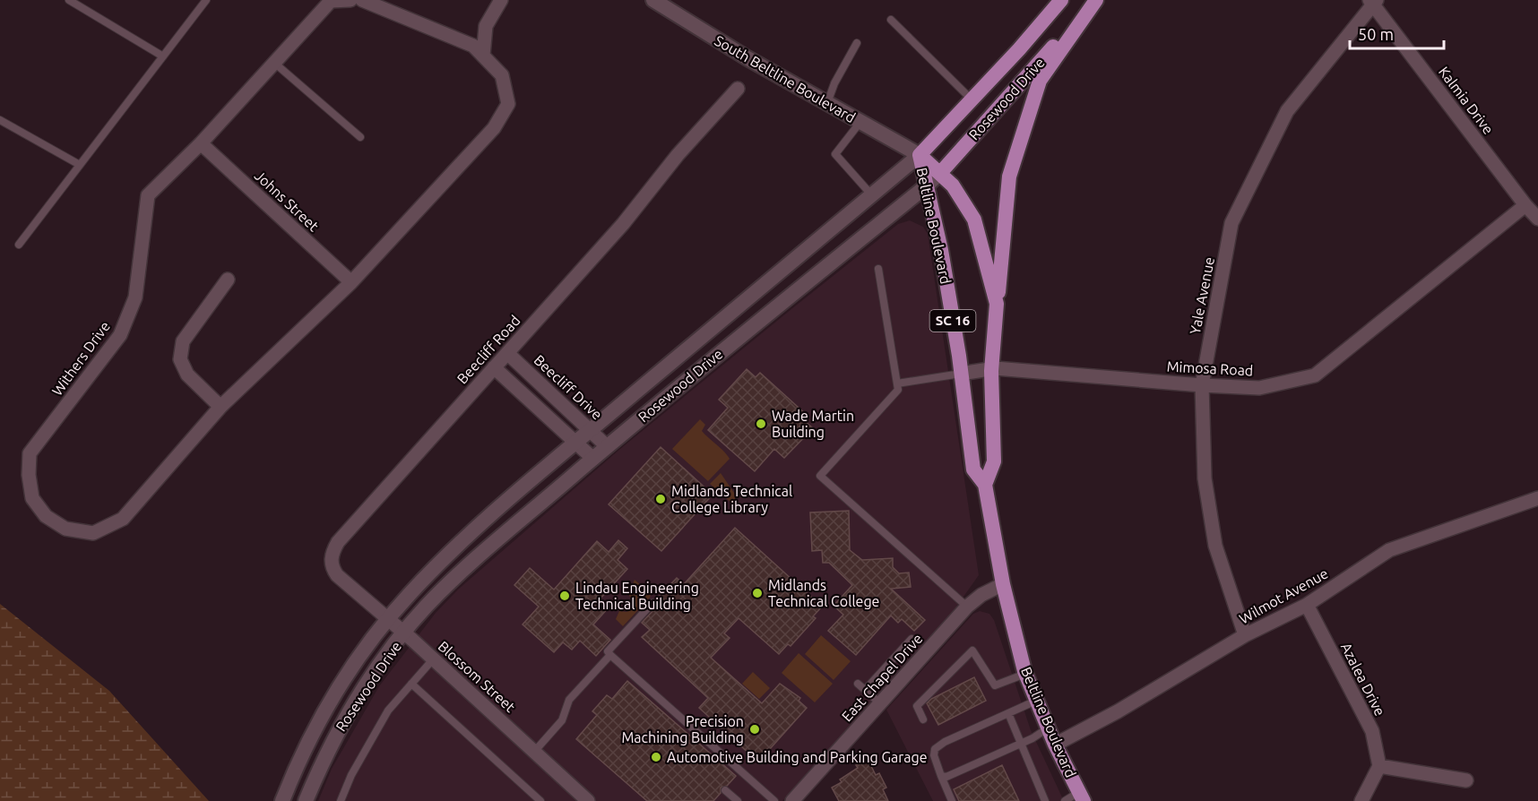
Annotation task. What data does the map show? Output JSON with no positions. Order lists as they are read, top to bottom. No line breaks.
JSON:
{"streets":{"main road":["South Beltline Boulevard","Rosewood Drive","Beltline Boulevard","SC 16"],"street":["Kalmia Drive","Johns Street","Yale Avenue","Beecliff Road","Withers Drive","Mimosa Road","Beecliff Drive","Wilmot Avenue","Blossom Street","East Chapel Drive","Azalea Drive"]},"crossings":[["South Beltline Boulevard","Rosewood Drive"],["South Beltline Boulevard","Beltline Boulevard"],["Rosewood Drive","Beltline Boulevard"],["Rosewood Drive","SC 16"],["Rosewood Drive","Beecliff Road"],["Rosewood Drive","Beecliff Drive"],["Rosewood Drive","Blossom Street"],["Kalmia Drive","Yale Avenue"],["Kalmia Drive","Mimosa Road"],["Johns Street","Withers Drive"],["Beltline Boulevard","SC 16"],["Beltline Boulevard","Mimosa Road"],["Beltline Boulevard","Wilmot Avenue"],["Beltline Boulevard","East Chapel Drive"],["Yale Avenue","Mimosa Road"],["Yale Avenue","Wilmot Avenue"],["Beecliff Road","Beecliff Drive"],["Beecliff Road","Blossom Street"],["Wilmot Avenue","Azalea Drive"]],"places":["Wade Martin Building","Midlands Technical College Library","Midlands Technical College","Lindau Engineering Technical Building","Precision Machining Building","Automotive Building and Parking Garage"],"scale_bar":"50 m"}
